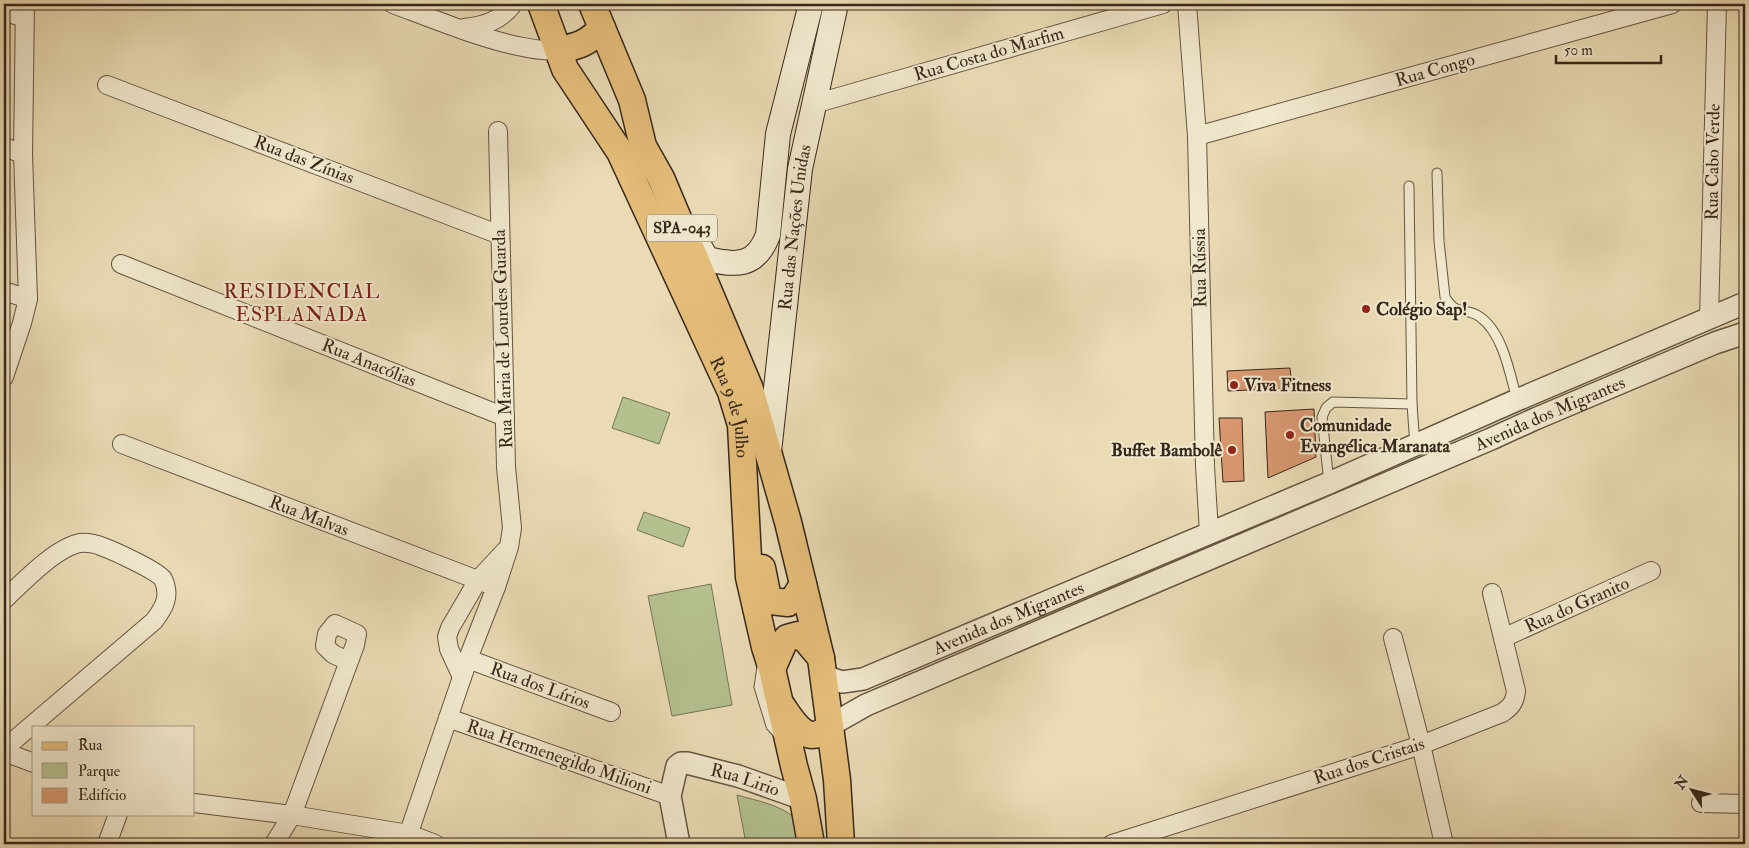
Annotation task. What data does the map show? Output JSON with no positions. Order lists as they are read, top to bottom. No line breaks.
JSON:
{"streets":{"main road":["Rua das Nações Unidas","SPA-043","Rua 9 de Julho"],"street":["Rua Costa do Marfim","Rua Congo","Rua das Zínias","Rua Cabo Verde","Rua Rússia","Rua Maria de Lourdes Guarda","Rua Anacólias","Avenida dos Migrantes","Rua Malvas","Rua do Granito","Rua dos Lírios","Rua Hermenegildo Milioni","Rua dos Cristais","Rua Lirio"]},"crossings":[["Rua Costa do Marfim","Rua das Nações Unidas"],["Rua Congo","Rua Rússia"],["Rua das Zínias","Rua Maria de Lourdes Guarda"],["Rua Cabo Verde","Avenida dos Migrantes"],["Rua das Nações Unidas","Rua 9 de Julho"],["Rua Rússia","Avenida dos Migrantes"],["Rua Maria de Lourdes Guarda","Rua Anacólias"],["Rua Maria de Lourdes Guarda","Rua Malvas"],["Rua Maria de Lourdes Guarda","Rua dos Lírios"],["Rua Maria de Lourdes Guarda","Rua Hermenegildo Milioni"],["Rua 9 de Julho","Avenida dos Migrantes"],["Rua 9 de Julho","Rua Lirio"],["Rua do Granito","Rua dos Cristais"],["Rua Hermenegildo Milioni","Rua Lirio"]],"districts":["RESIDENCIAL ESPLANADA"],"places":["Colégio Sap!","Viva Fitness","Comunidade Evangélica Maranata","Buffet Bambolê"],"legend":["Rua","Parque","Edifício"],"scale_bar":"50 m","north":"top left"}
